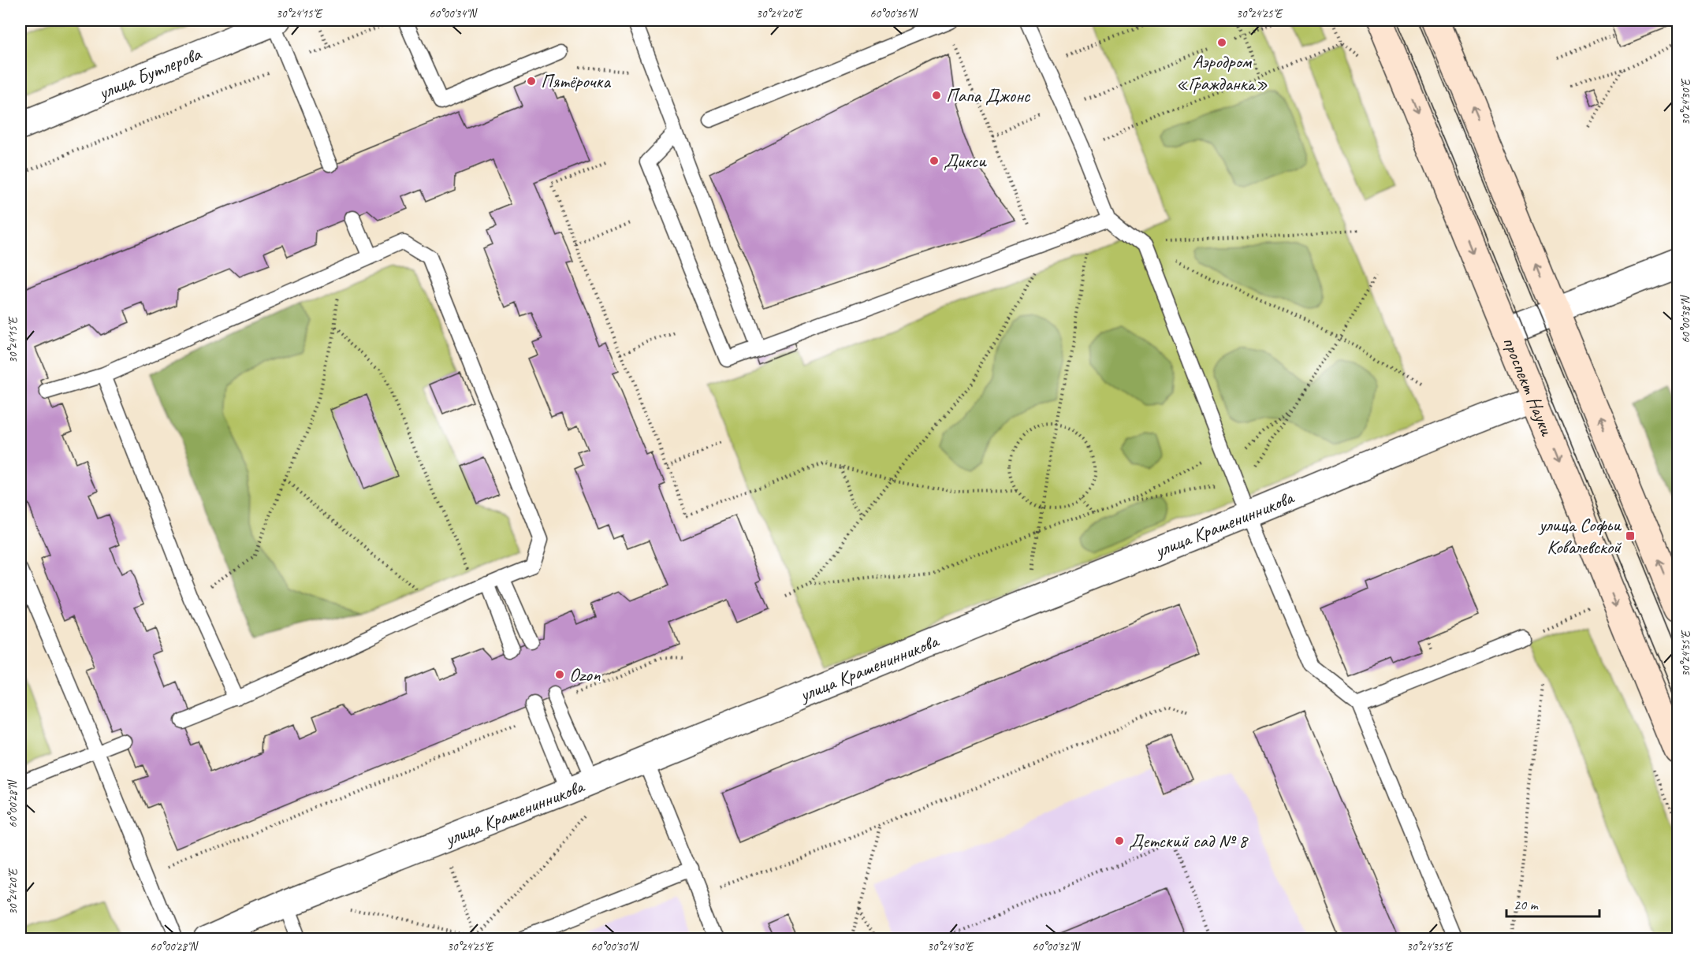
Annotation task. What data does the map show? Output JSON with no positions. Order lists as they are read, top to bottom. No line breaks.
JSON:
{"streets":{"main road":["проспект Науки"],"street":["улица Бутлерова","улица Крашенинникова"]},"crossings":[["проспект Науки","улица Крашенинникова"]],"places":{"other":["Аэродром «Гражданка»","Пятёрочка","Папа Джонс","Дикси","Ozon","Детский сад № 8"],"transit":["улица Софьи Ковалевской"]},"scale_bar":"20 m","coordinates":["30°24'15\"E","60°00'34\"N","30°24'20\"E","60°00'36\"N","30°24'25\"E","30°24'30\"E","60°00'38\"N","30°24'35\"E","60°00'28\"N","60°00'30\"N","60°00'32\"N"]}
